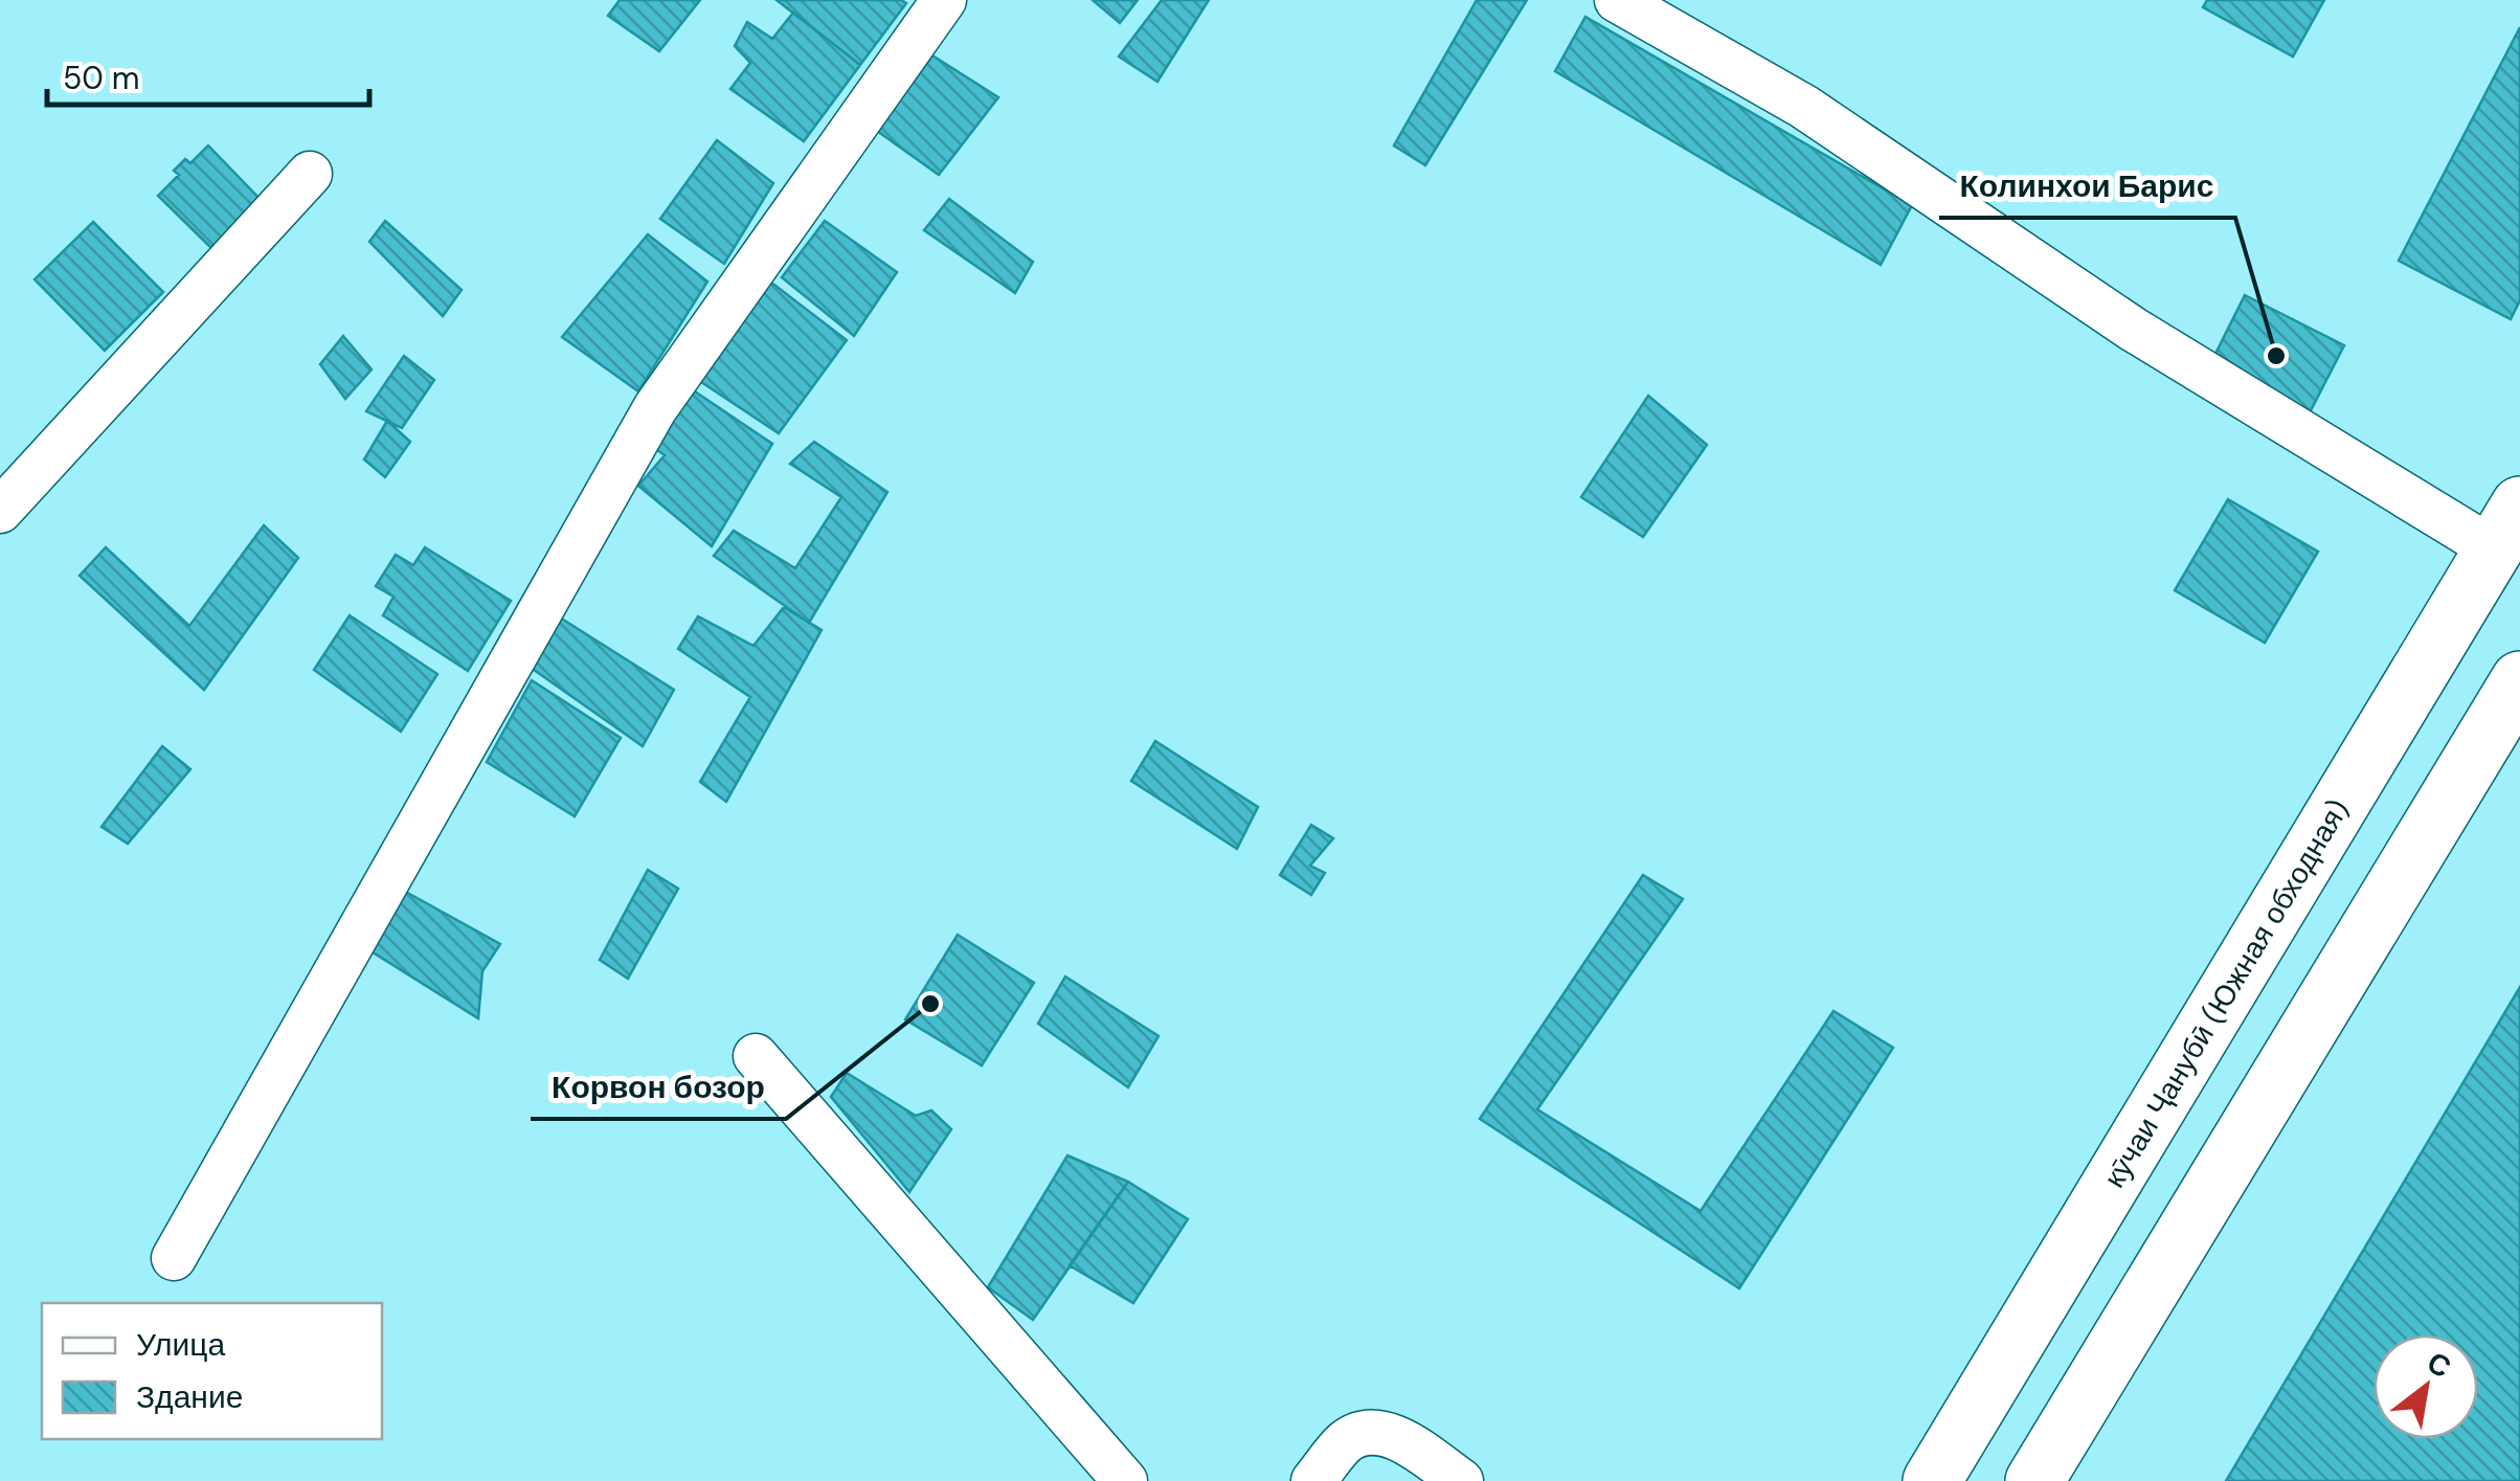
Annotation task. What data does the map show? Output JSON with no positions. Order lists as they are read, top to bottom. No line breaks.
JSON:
{"streets":{"main road":["кӯчаи Ҷанубӣ (Южная обходная)"]},"places":["Колинхои Барис","Корвон бозор"],"legend":["Улица","Здание"],"scale_bar":"50 m","north":"top right"}
